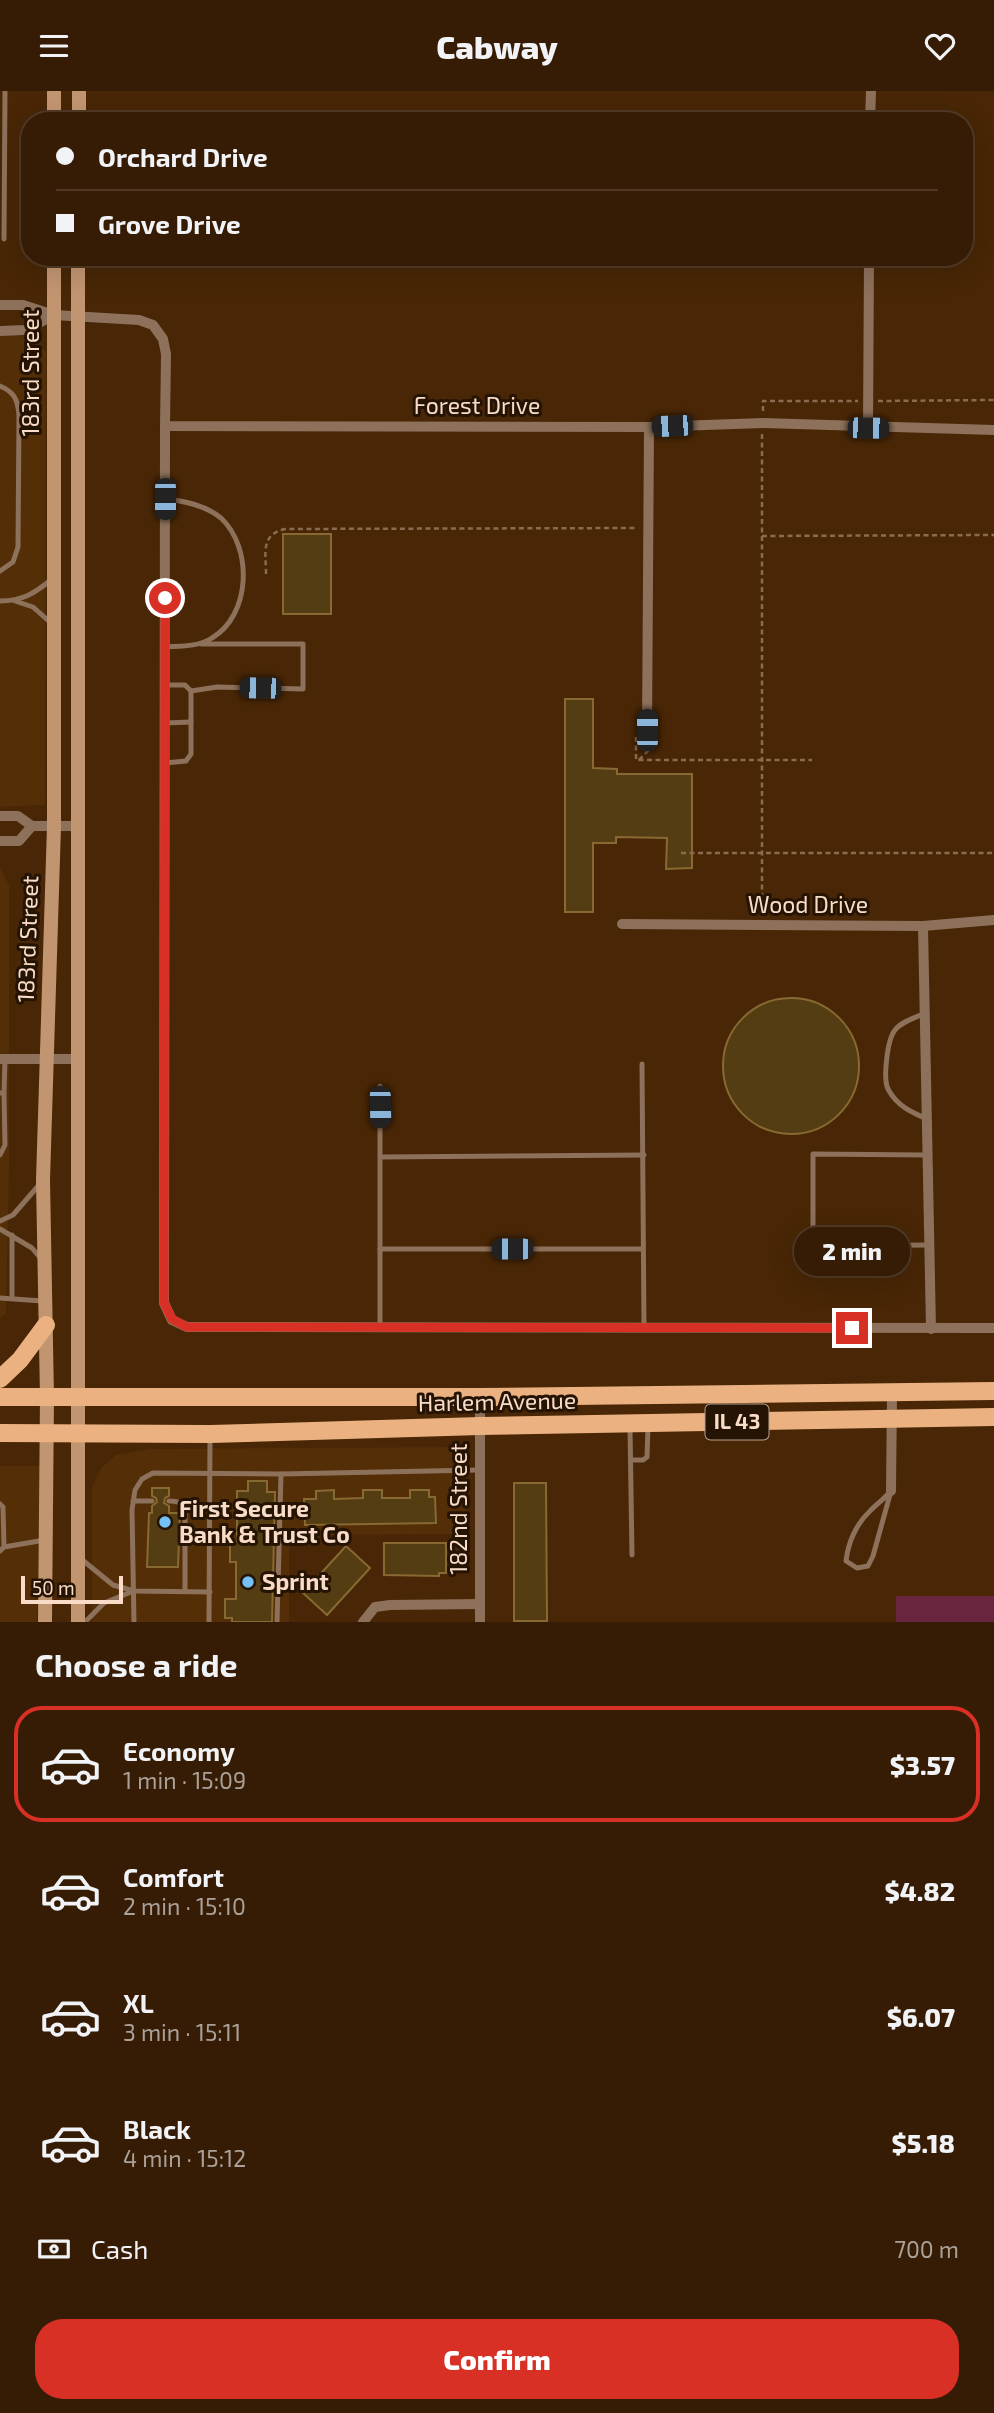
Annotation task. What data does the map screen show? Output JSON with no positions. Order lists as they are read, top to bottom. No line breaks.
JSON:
{"streets":{"main road":["Harlem Avenue","IL 43"],"street":["183rd Street","Forest Drive","Wood Drive","182nd Street"]},"crossings":[["183rd Street","Harlem Avenue"],["Harlem Avenue","182nd Street"]],"places":["First Secure Bank & Trust Co","Sprint"],"scale_bar":"50 m","page":{"header":"Cabway","banner":["Orchard Drive","Grove Drive"],"bubble":"2 min","scale":"50 m","heading":"Choose a ride","list":[{"name":"Economy","note":"1 min · 15:09","value":"$3.57"},{"name":"Comfort","note":"2 min · 15:10","value":"$4.82"},{"name":"XL","note":"3 min · 15:11","value":"$6.07"},{"name":"Black","note":"4 min · 15:12","value":"$5.18"}],"pay":["Cash","700 m"],"buttons":"Confirm"}}
